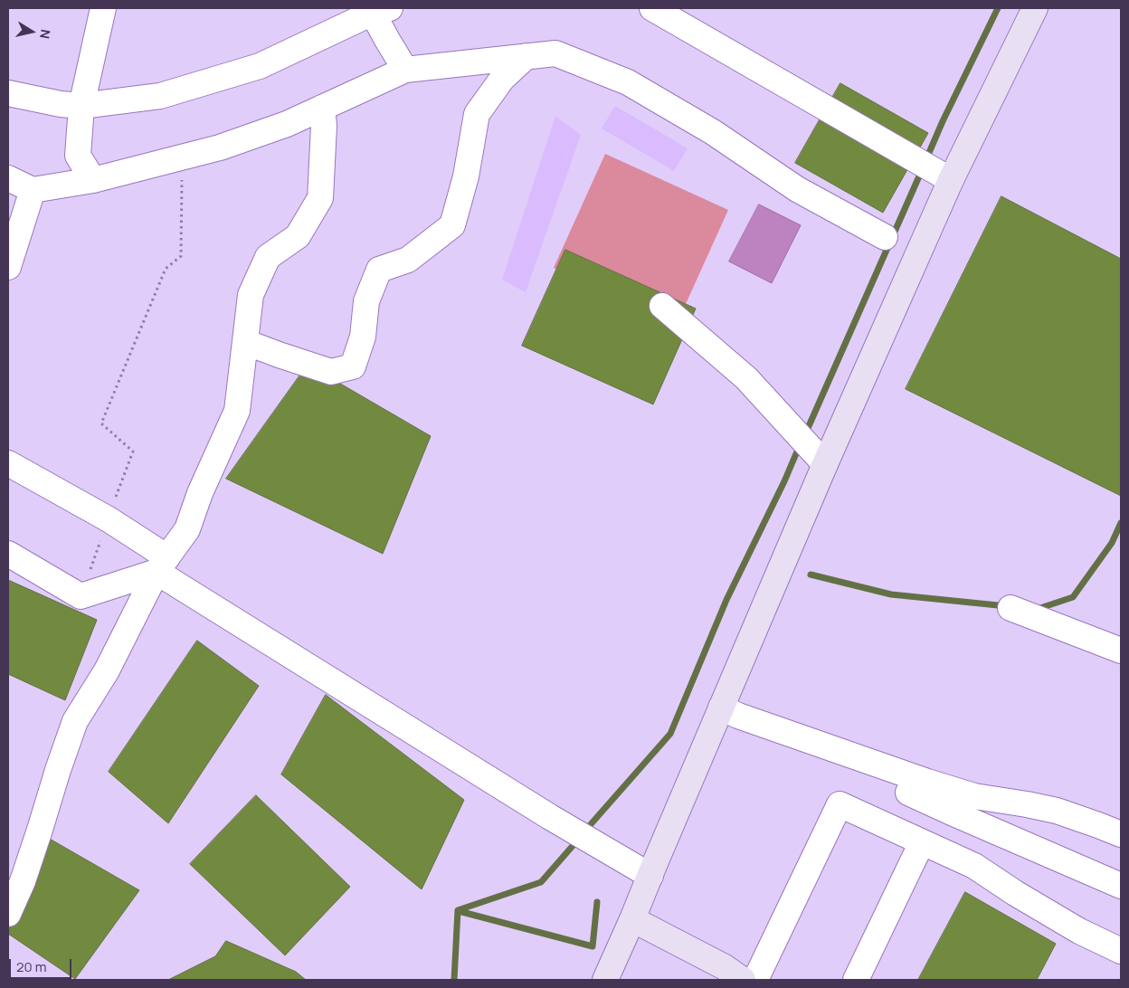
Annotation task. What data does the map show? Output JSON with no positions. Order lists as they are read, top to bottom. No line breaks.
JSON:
{"scale_bar":"20 m","north":"right"}
